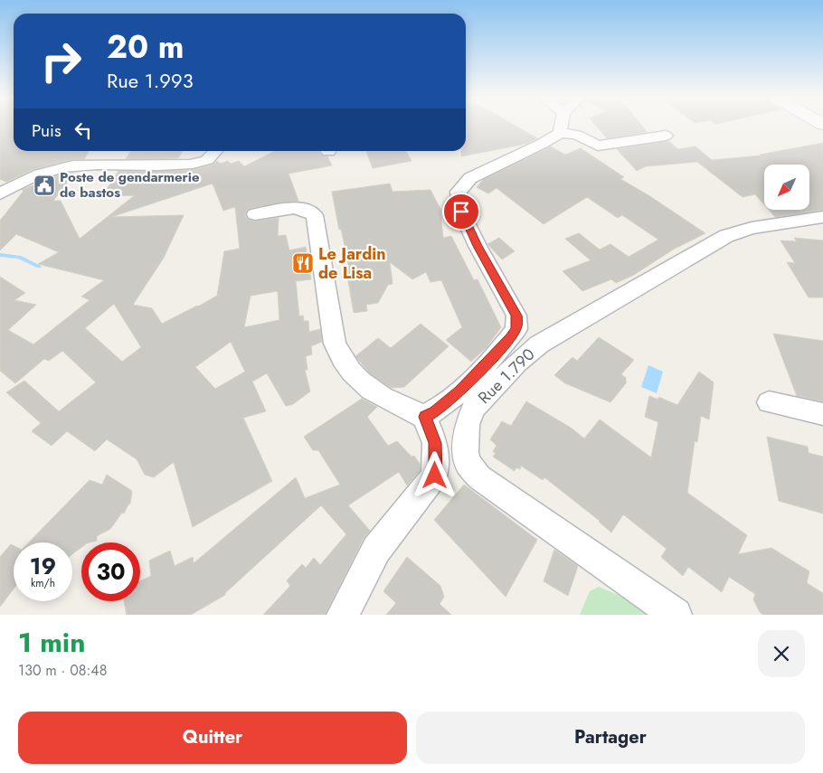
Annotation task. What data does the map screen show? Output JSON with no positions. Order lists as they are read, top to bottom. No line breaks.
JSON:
{"streets":{"street":["Rue 1.790"]},"places":{"public building":["Poste de gendarmerie de bastos"],"restaurant":["Le Jardin de Lisa"]},"north":"bottom left","page":{"turn":["20 m","Rue 1.993"],"then":"Puis","speed":"19 km/h","limit":"30","heading":["1 min","130 m · 08:48"],"buttons":["Quitter","Partager"]}}
